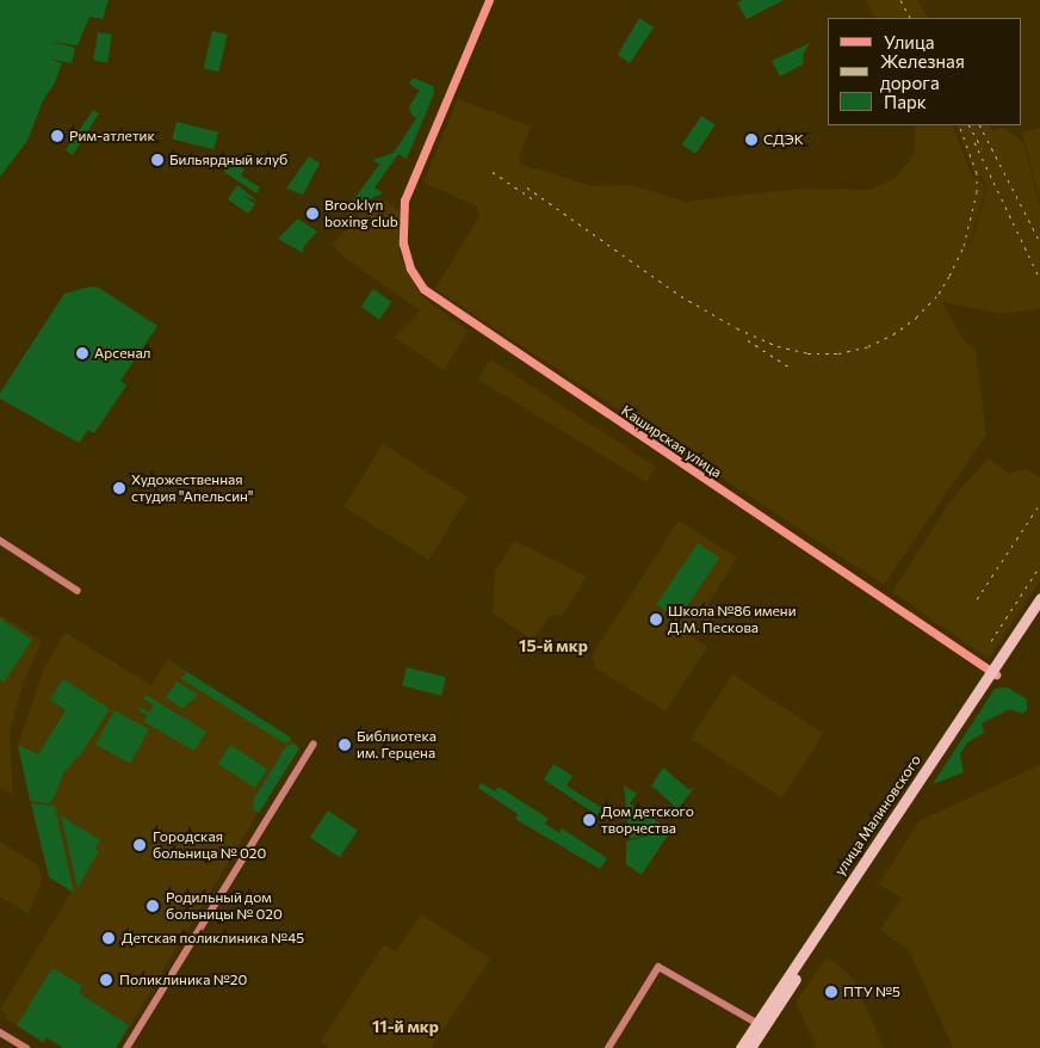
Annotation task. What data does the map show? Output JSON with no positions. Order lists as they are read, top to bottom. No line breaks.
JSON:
{"streets":{"highway":["улица Малиновского"],"main road":["Каширская улица"]},"crossings":[["Каширская улица","улица Малиновского"]],"districts":["15-й мкр","11-й мкр"],"places":["Рим-атлетик","СДЭК","Бильярдный клуб","Brooklyn boxing club","Арсенал","Художественная студия \"Апельсин\"","Школа №86 имени Д.М. Пескова","Библиотека им. Герцена","Дом детского творчества","Городская больница № 020","Родильный дом больницы № 020","Детская поликлиника №45","Поликлиника №20","ПТУ №5"],"legend":["Улица","Железная дорога","Парк"]}
